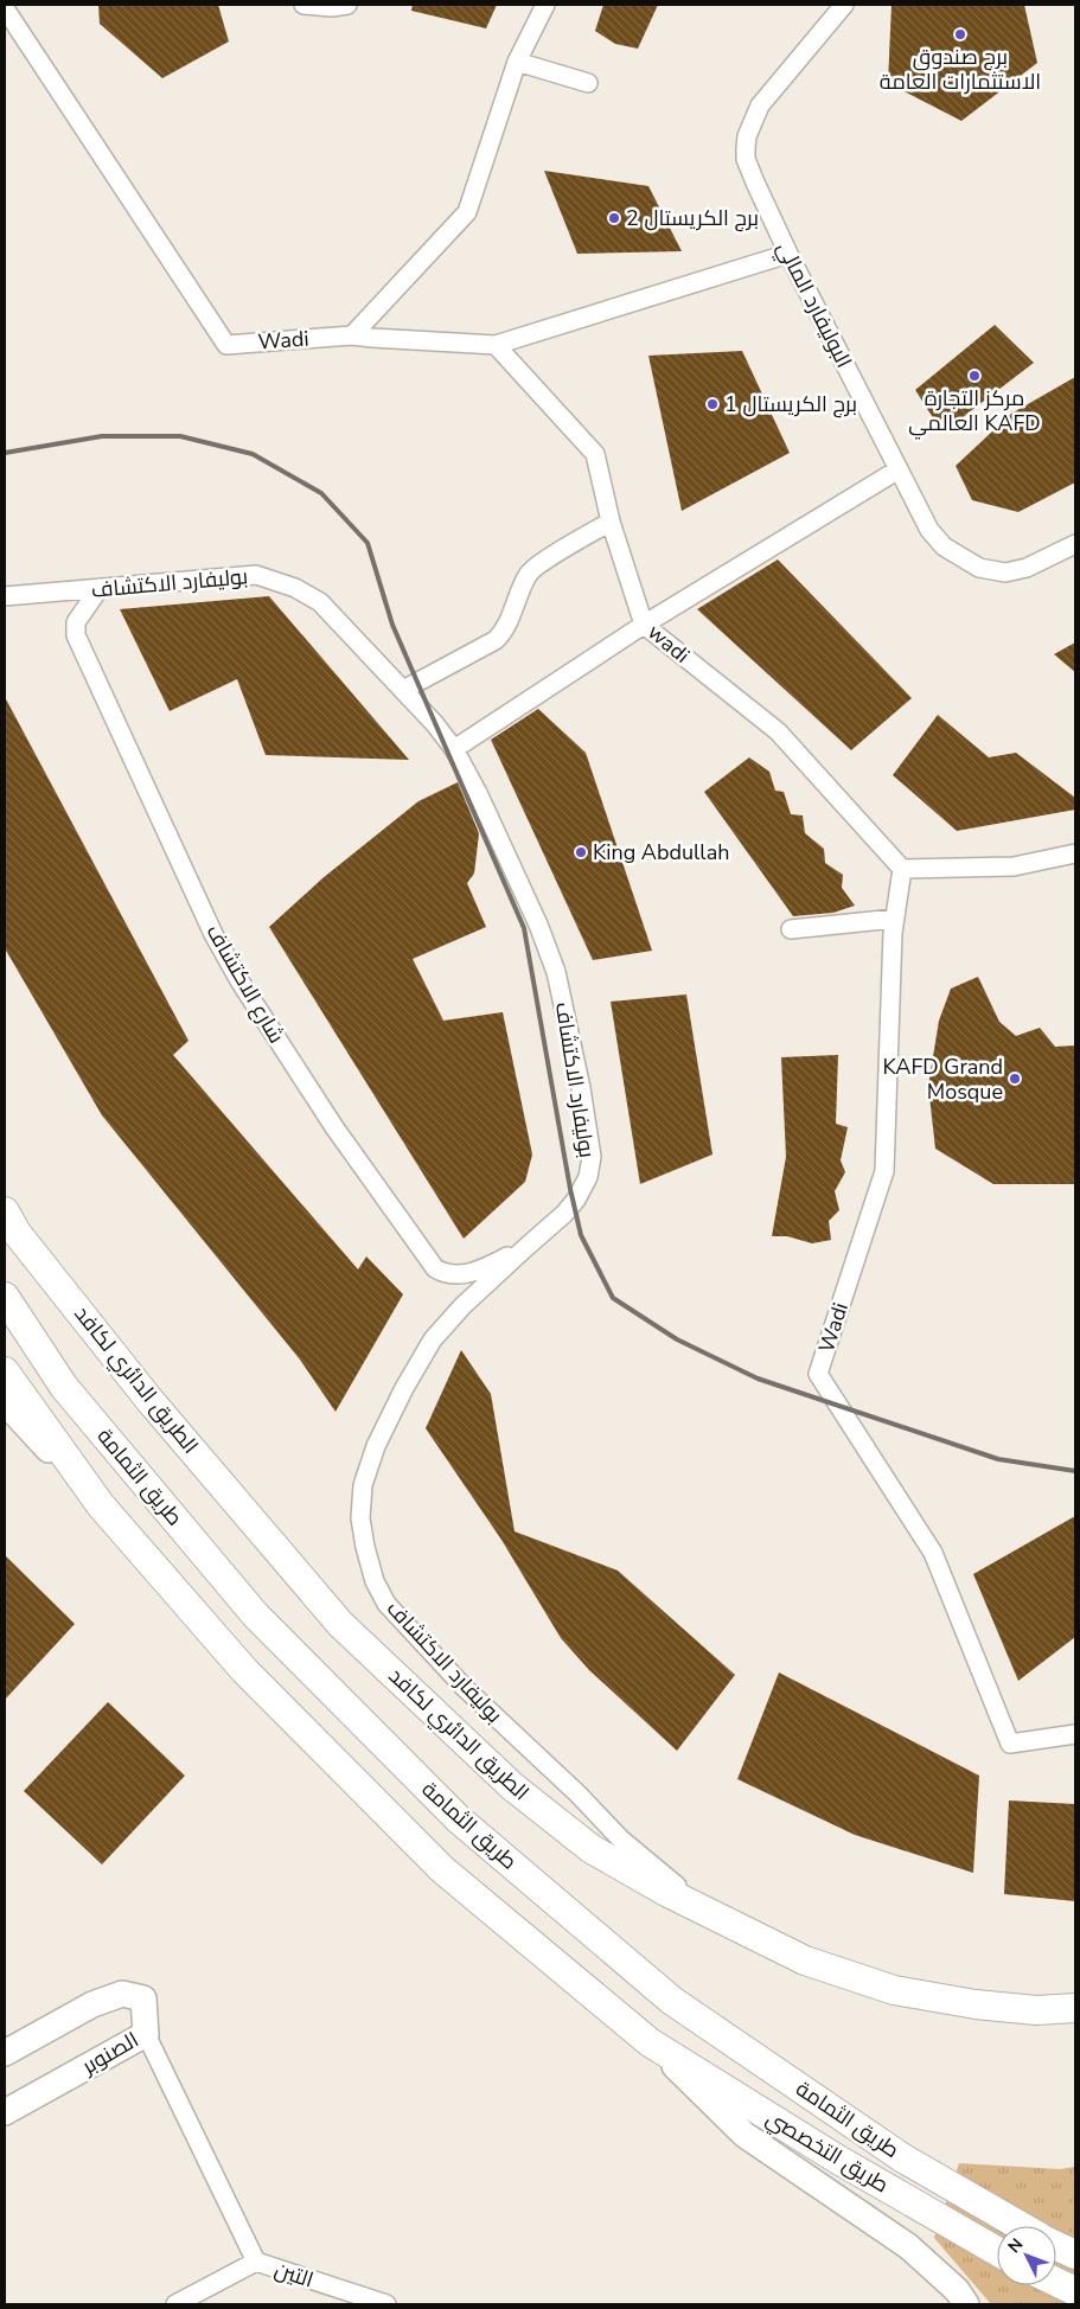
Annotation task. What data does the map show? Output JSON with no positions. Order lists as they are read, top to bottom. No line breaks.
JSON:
{"streets":{"main road":["الطريق الدائري لكافد","طريق الثمامة","الصنوبر","طريق التخصصي"],"street":["البوليفارد المالي","Wadi","بوليفارد الاكتشاف","wadi","شارع الاكتشاف","التين"]},"crossings":[["Wadi","wadi"],["بوليفارد الاكتشاف","شارع الاكتشاف"],["بوليفارد الاكتشاف","الطريق الدائري لكافد"]],"places":["برج صندوق الاستثمارات العامة","برج الكريستال 2","مركز التجارة العالمي KAFD","برج الكريستال 1","King Abdullah","KAFD Grand Mosque"],"north":"top left"}
